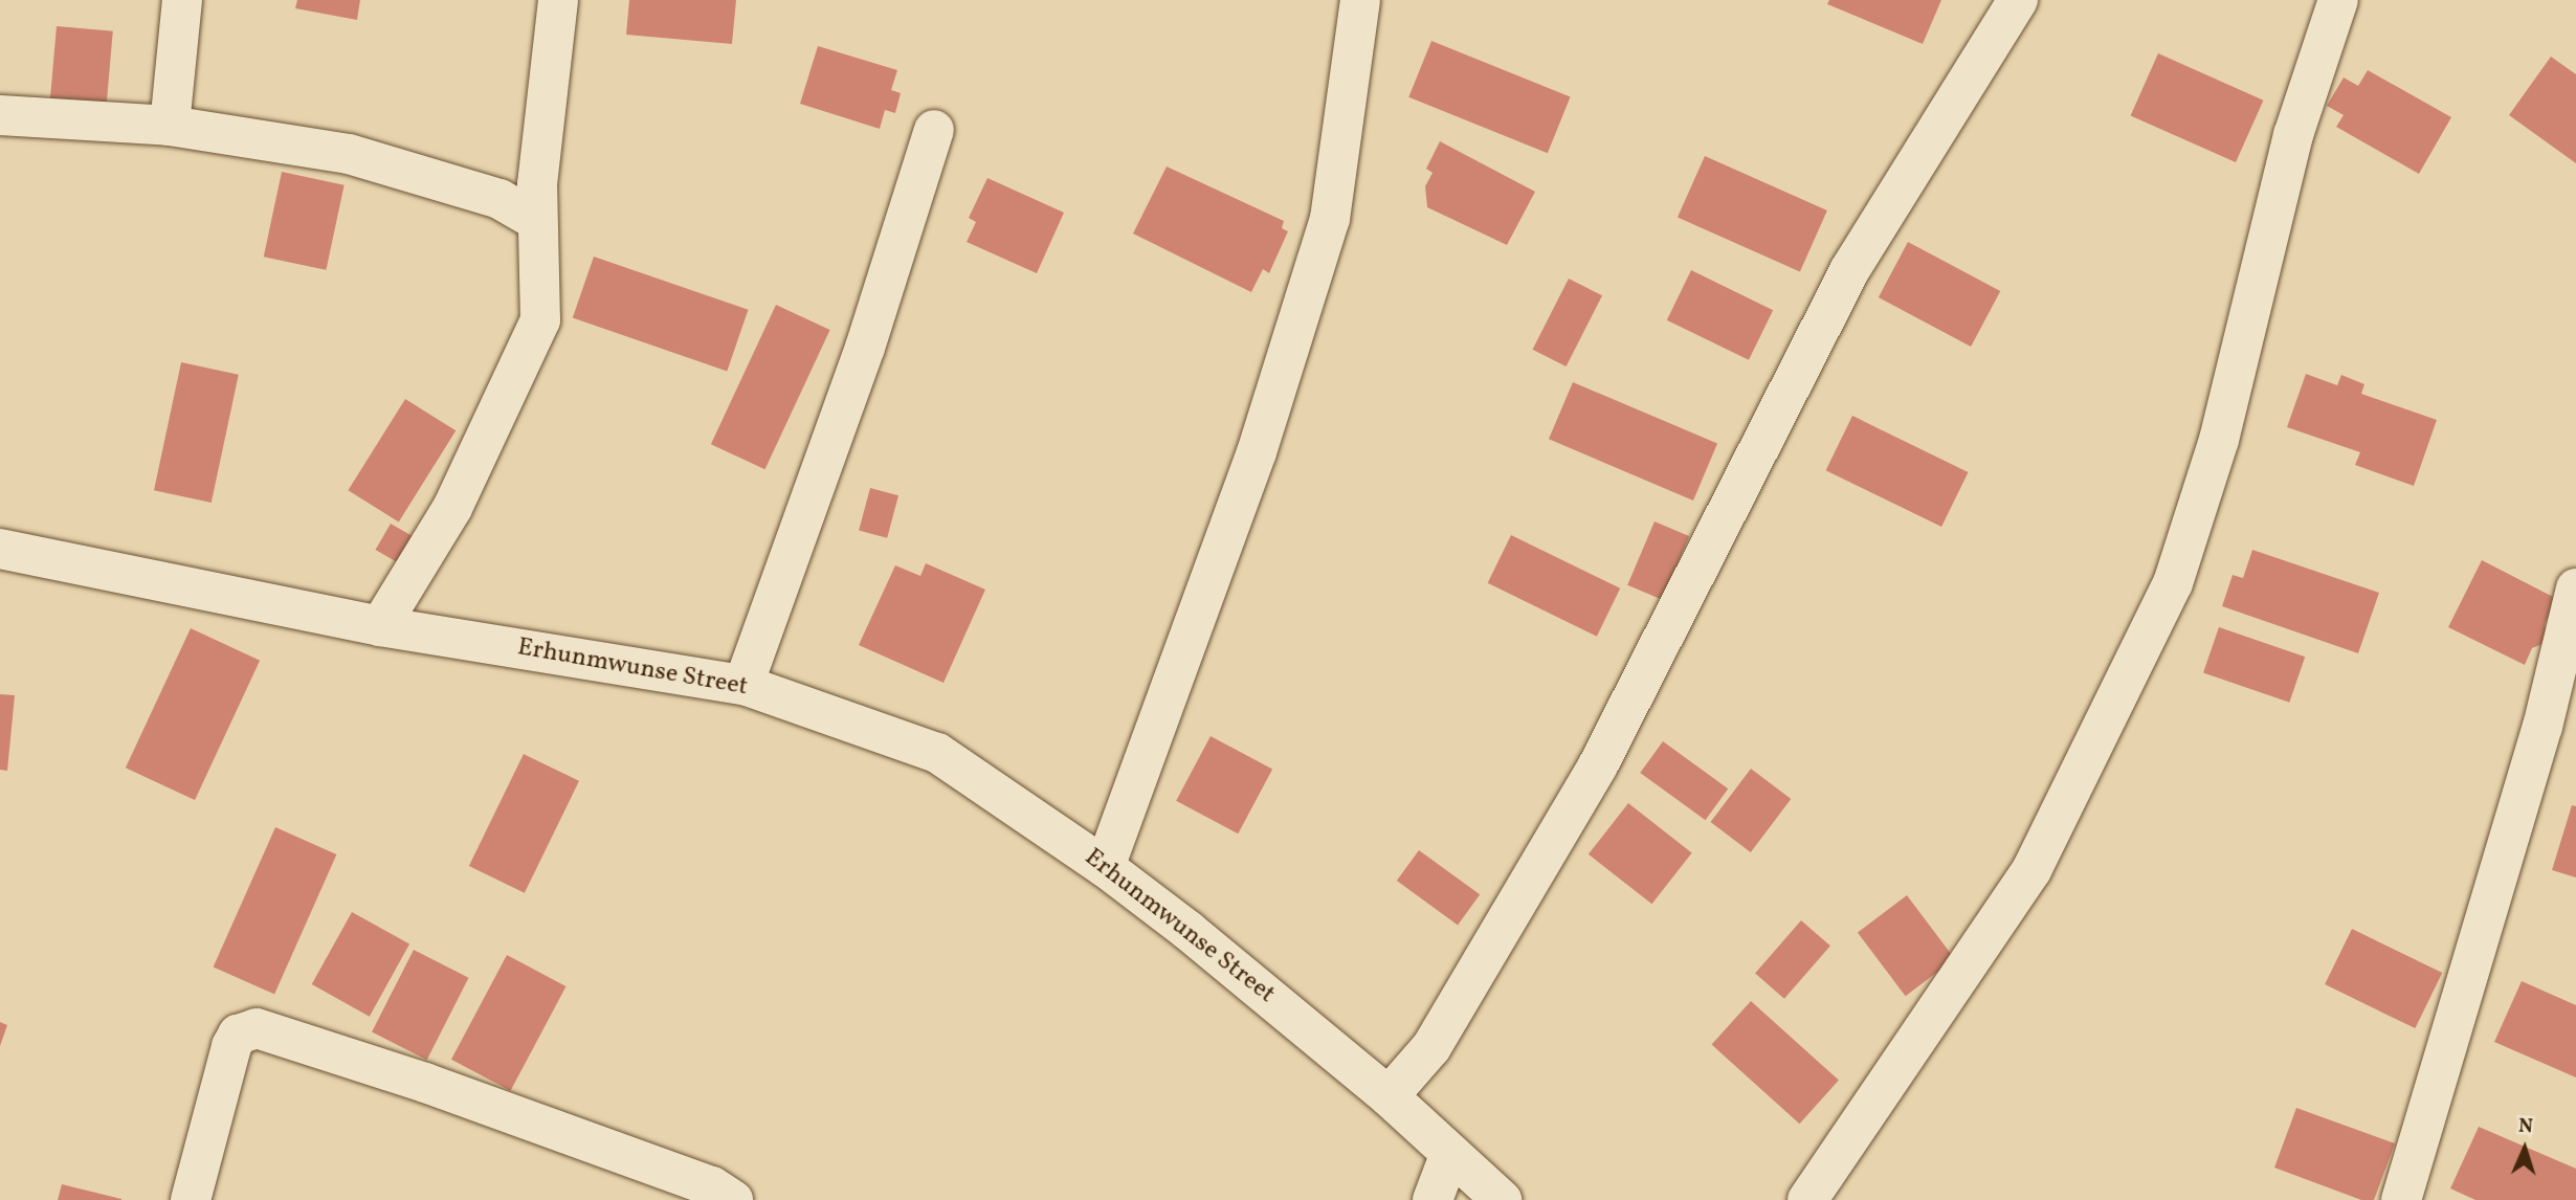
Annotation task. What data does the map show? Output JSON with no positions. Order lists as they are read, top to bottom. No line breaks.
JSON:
{"streets":{"street":["Erhunmwunse Street"]},"north":"top"}
